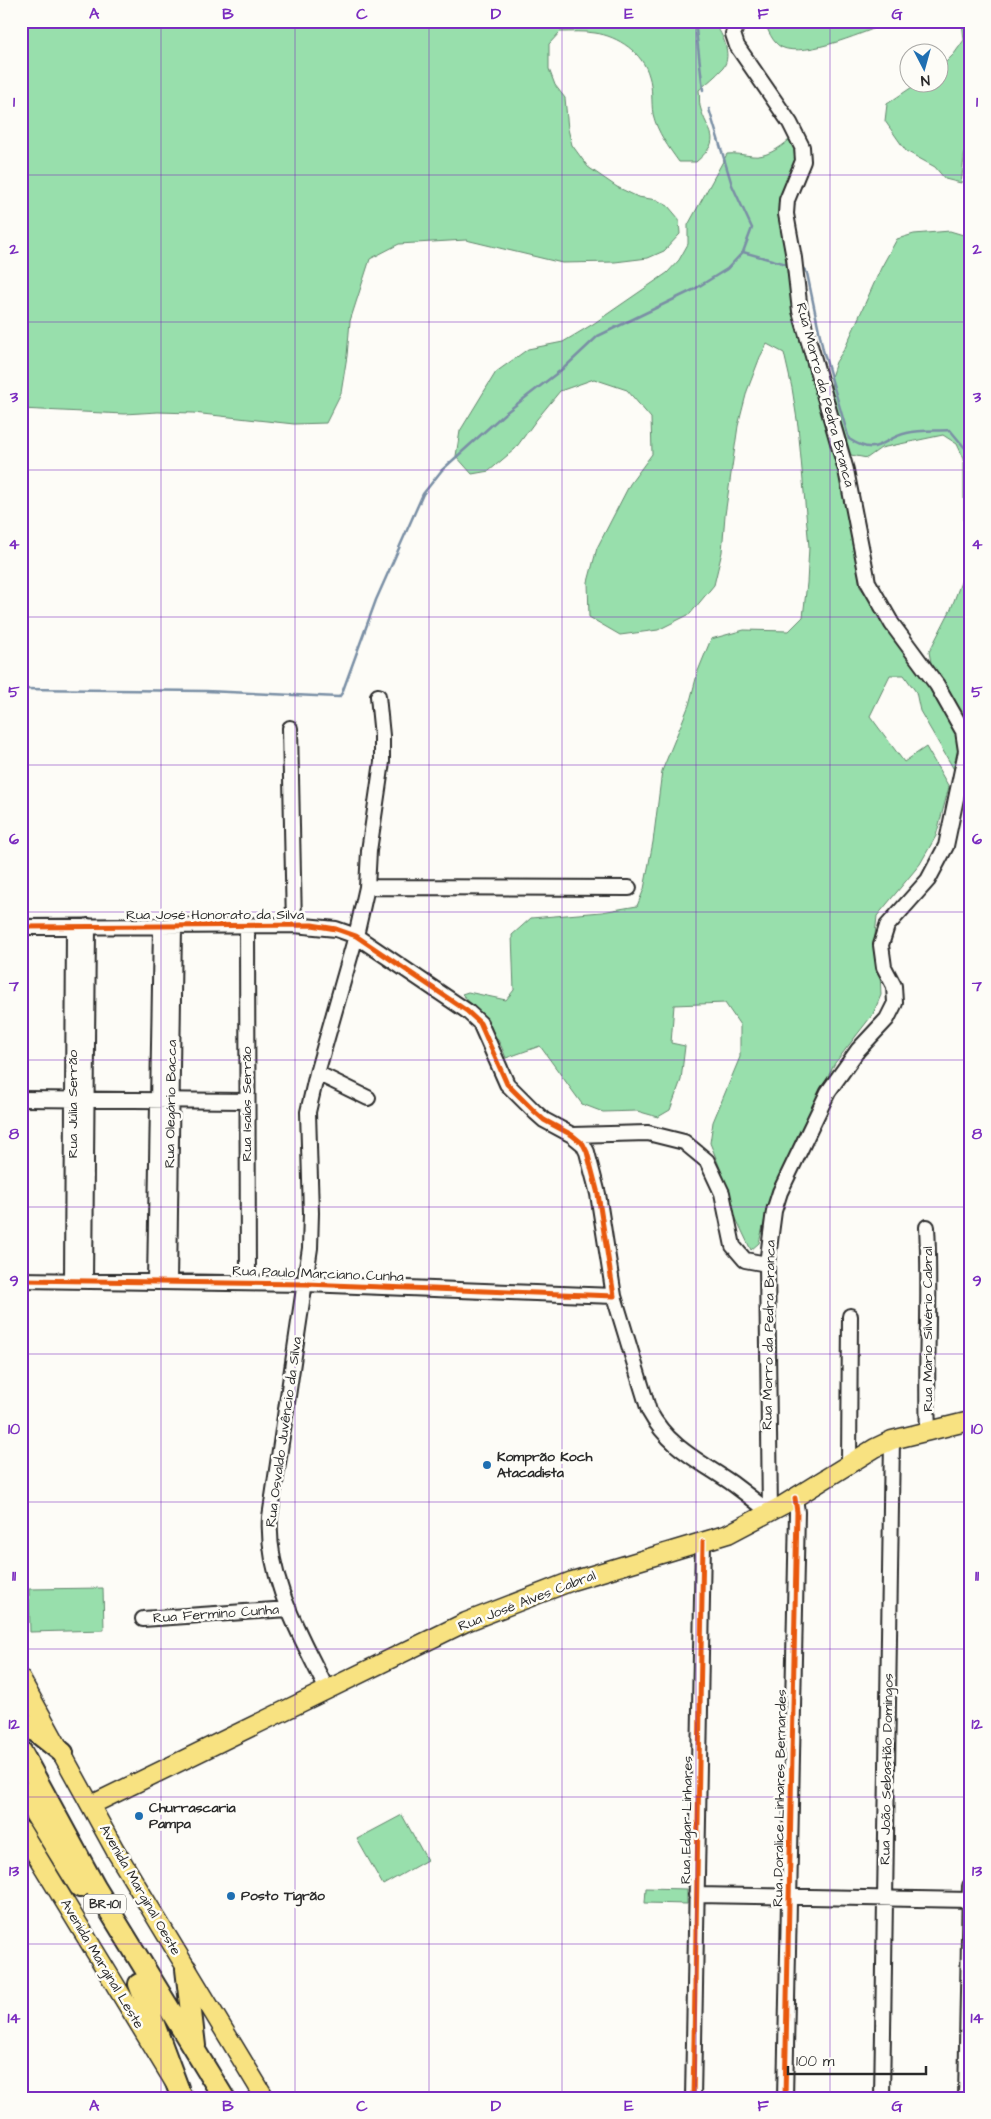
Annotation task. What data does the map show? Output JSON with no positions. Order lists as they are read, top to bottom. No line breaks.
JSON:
{"streets":{"highway":["BR-101"],"main road":["Rua José Alves Cabral","Avenida Marginal Oeste","Avenida Marginal Leste"],"street":["Rua Morro da Pedra Branca","Rua José Honorato da Silva","Rua Júlia Serrão","Rua Olegário Bacca","Rua Isaías Serrão","Rua Paulo Marciano Cunha","Rua Mário Silvério Cabral","Rua Osvaldo Juvêncio da Silva","Rua Fermino Cunha","Rua João Sebastião Domingos","Rua Doralice Linhares Bernardes","Rua Edgar Linhares"]},"crossings":[["Rua Morro da Pedra Branca","Rua José Honorato da Silva"],["Rua Morro da Pedra Branca","Rua José Alves Cabral"],["Rua José Honorato da Silva","Rua Júlia Serrão"],["Rua José Honorato da Silva","Rua Olegário Bacca"],["Rua José Honorato da Silva","Rua Isaías Serrão"],["Rua José Honorato da Silva","Rua Paulo Marciano Cunha"],["Rua José Honorato da Silva","Rua Osvaldo Juvêncio da Silva"],["Rua José Honorato da Silva","Rua José Alves Cabral"],["Rua Júlia Serrão","Rua Paulo Marciano Cunha"],["Rua Olegário Bacca","Rua Paulo Marciano Cunha"],["Rua Isaías Serrão","Rua Paulo Marciano Cunha"],["Rua Paulo Marciano Cunha","Rua Osvaldo Juvêncio da Silva"],["Rua Mário Silvério Cabral","Rua José Alves Cabral"],["Rua Osvaldo Juvêncio da Silva","Rua José Alves Cabral"],["Rua Osvaldo Juvêncio da Silva","Rua Fermino Cunha"],["Rua José Alves Cabral","Rua João Sebastião Domingos"],["Rua José Alves Cabral","Rua Doralice Linhares Bernardes"],["Rua José Alves Cabral","Rua Edgar Linhares"],["Rua José Alves Cabral","Avenida Marginal Oeste"]],"places":["Komprão Koch Atacadista","Churrascaria Pampa","Posto Tigrão"],"scale_bar":"100 m","north":"bottom","grid":{"columns":["A","B","C","D","E","F","G"],"rows":["1","2","3","4","5","6","7","8","9","10","11","12","13","14"]}}
